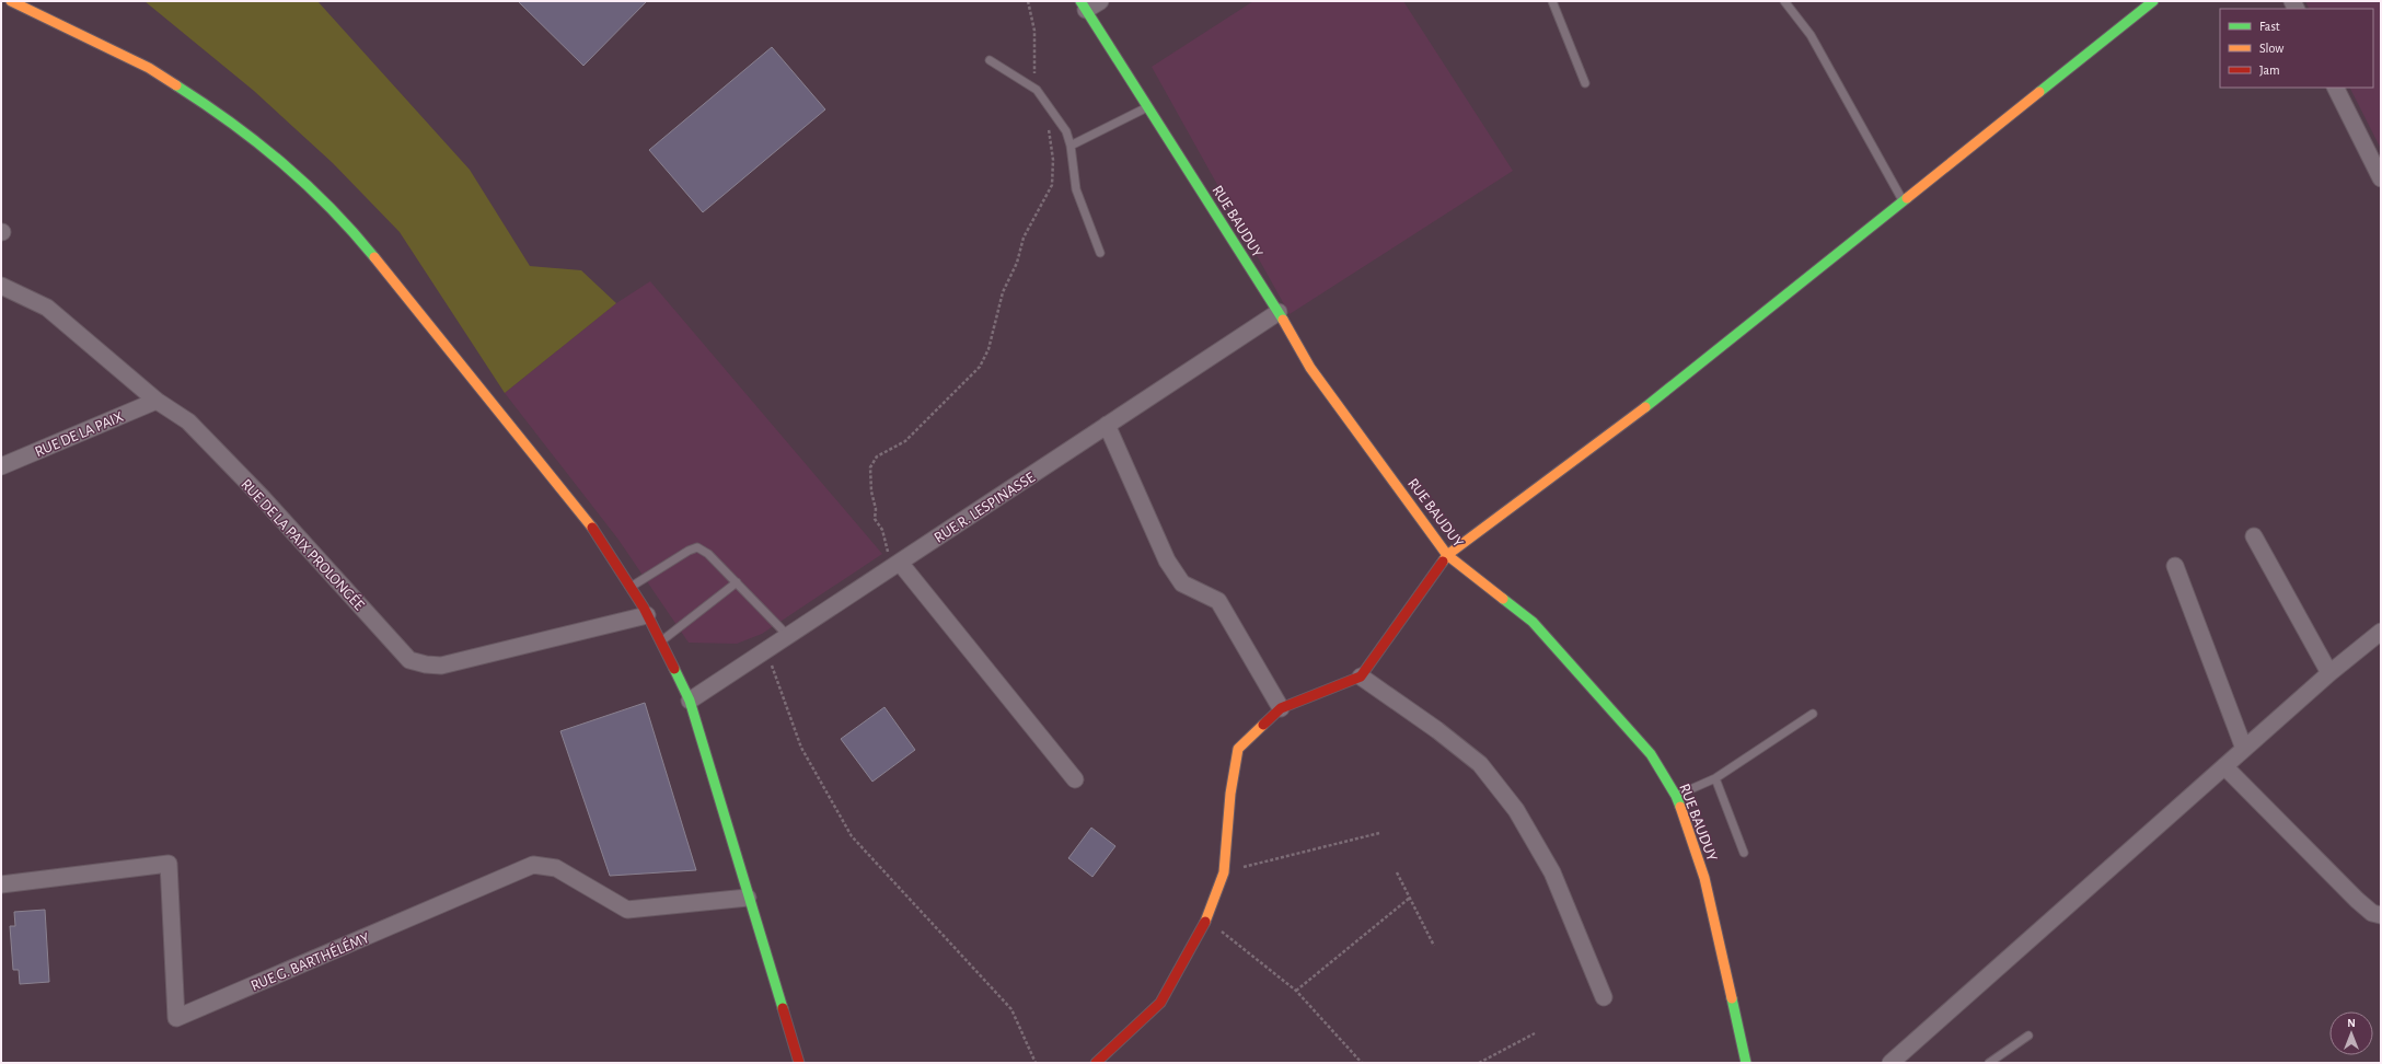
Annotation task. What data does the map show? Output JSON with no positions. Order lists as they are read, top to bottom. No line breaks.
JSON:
{"streets":{"street":["RUE BAUDUY","RUE DE LA PAIX","RUE R. LESPINASSE","RUE DE LA PAIX PROLONGÉE","RUE G. BARTHÉLÉMY"]},"crossings":[["RUE BAUDUY","RUE R. LESPINASSE"],["RUE DE LA PAIX","RUE DE LA PAIX PROLONGÉE"]],"legend":["Fast","Slow","Jam"],"north":"top"}
